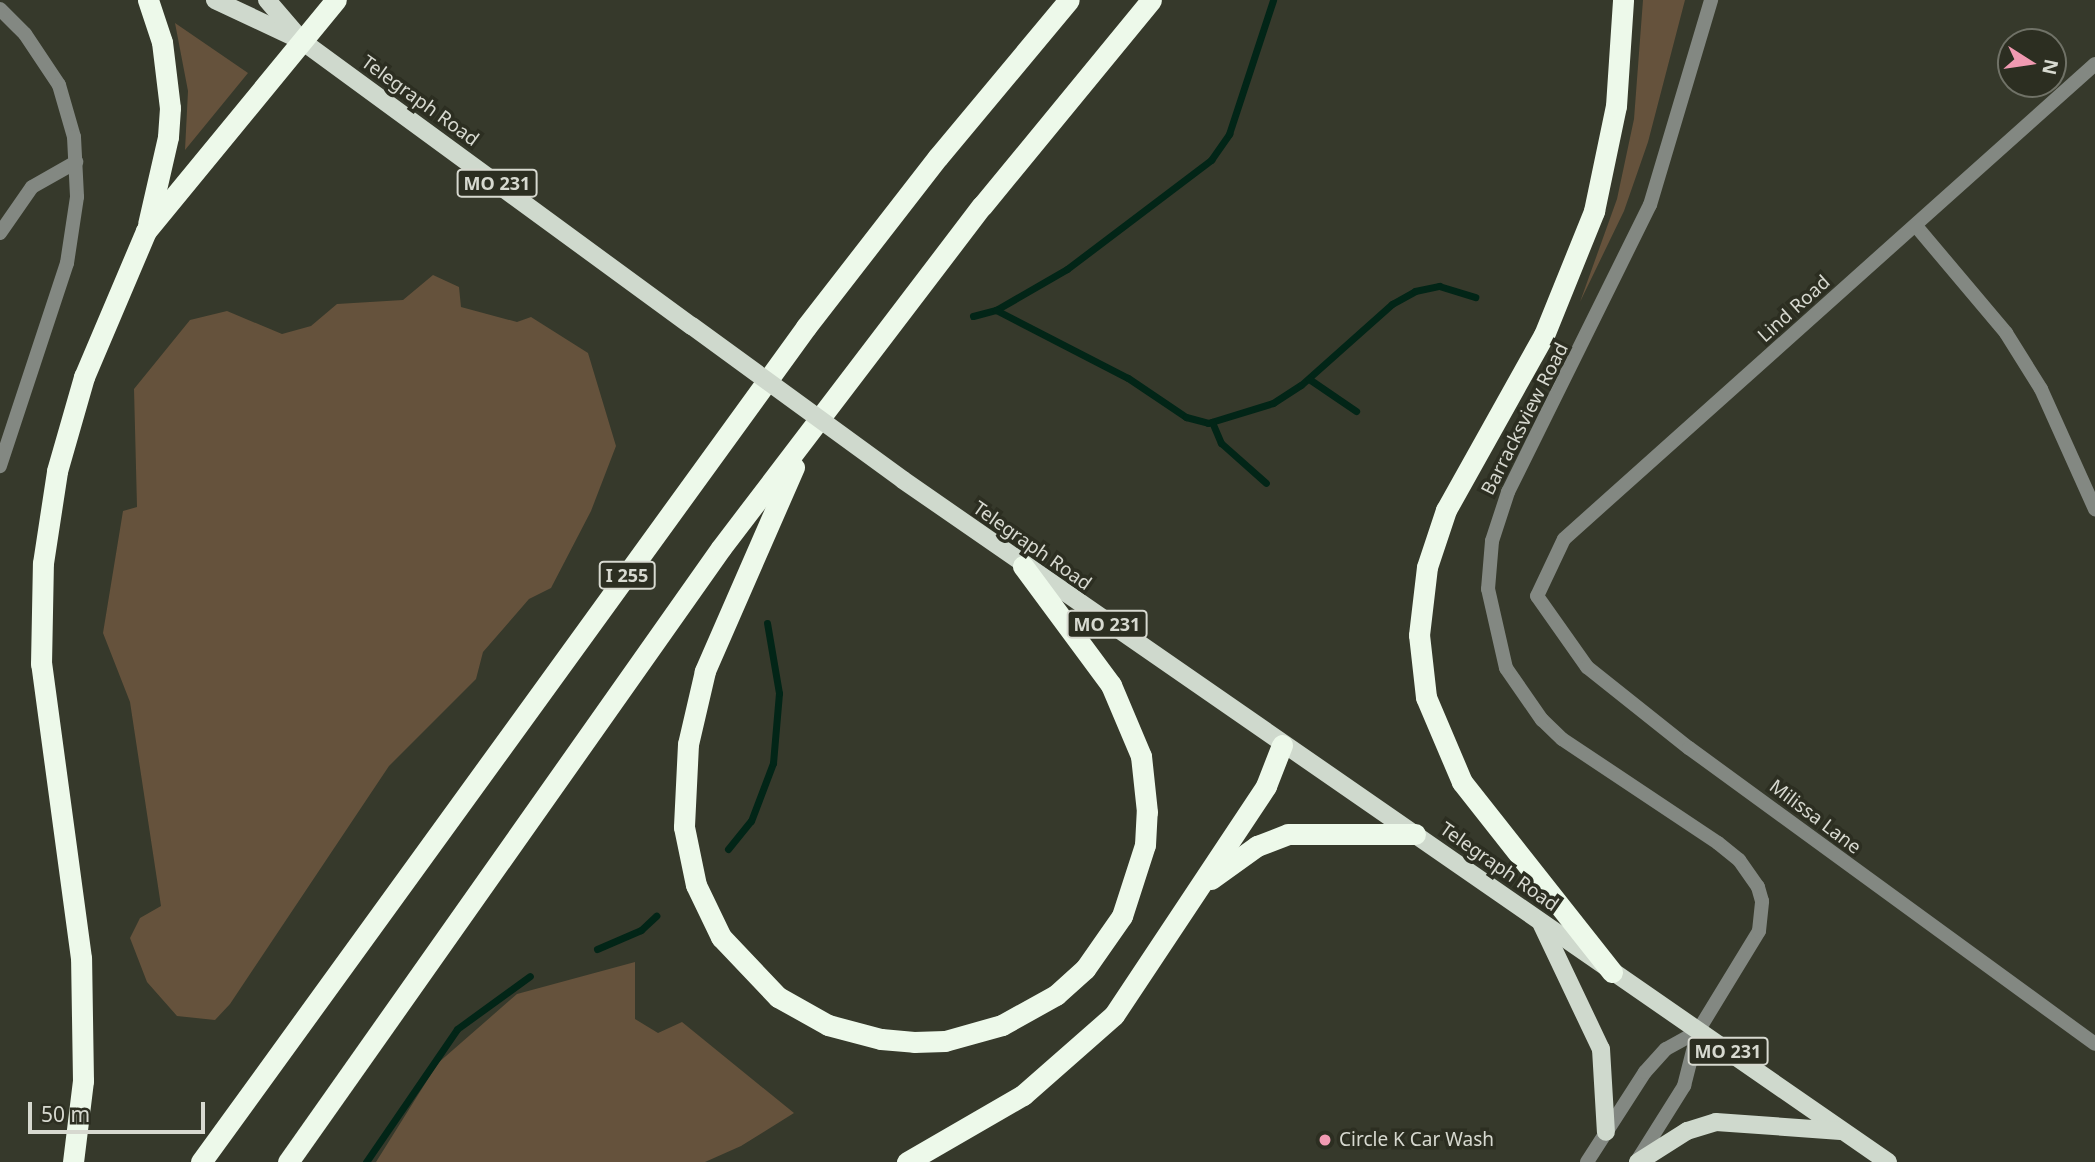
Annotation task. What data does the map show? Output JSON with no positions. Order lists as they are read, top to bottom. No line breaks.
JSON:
{"streets":{"highway":["I 255"],"main road":["Telegraph Road","MO 231"],"street":["Lind Road","Barracksview Road","Milissa Lane"]},"crossings":[["Telegraph Road","Barracksview Road"],["Lind Road","Milissa Lane"]],"places":["Circle K Car Wash"],"scale_bar":"50 m","north":"right"}
